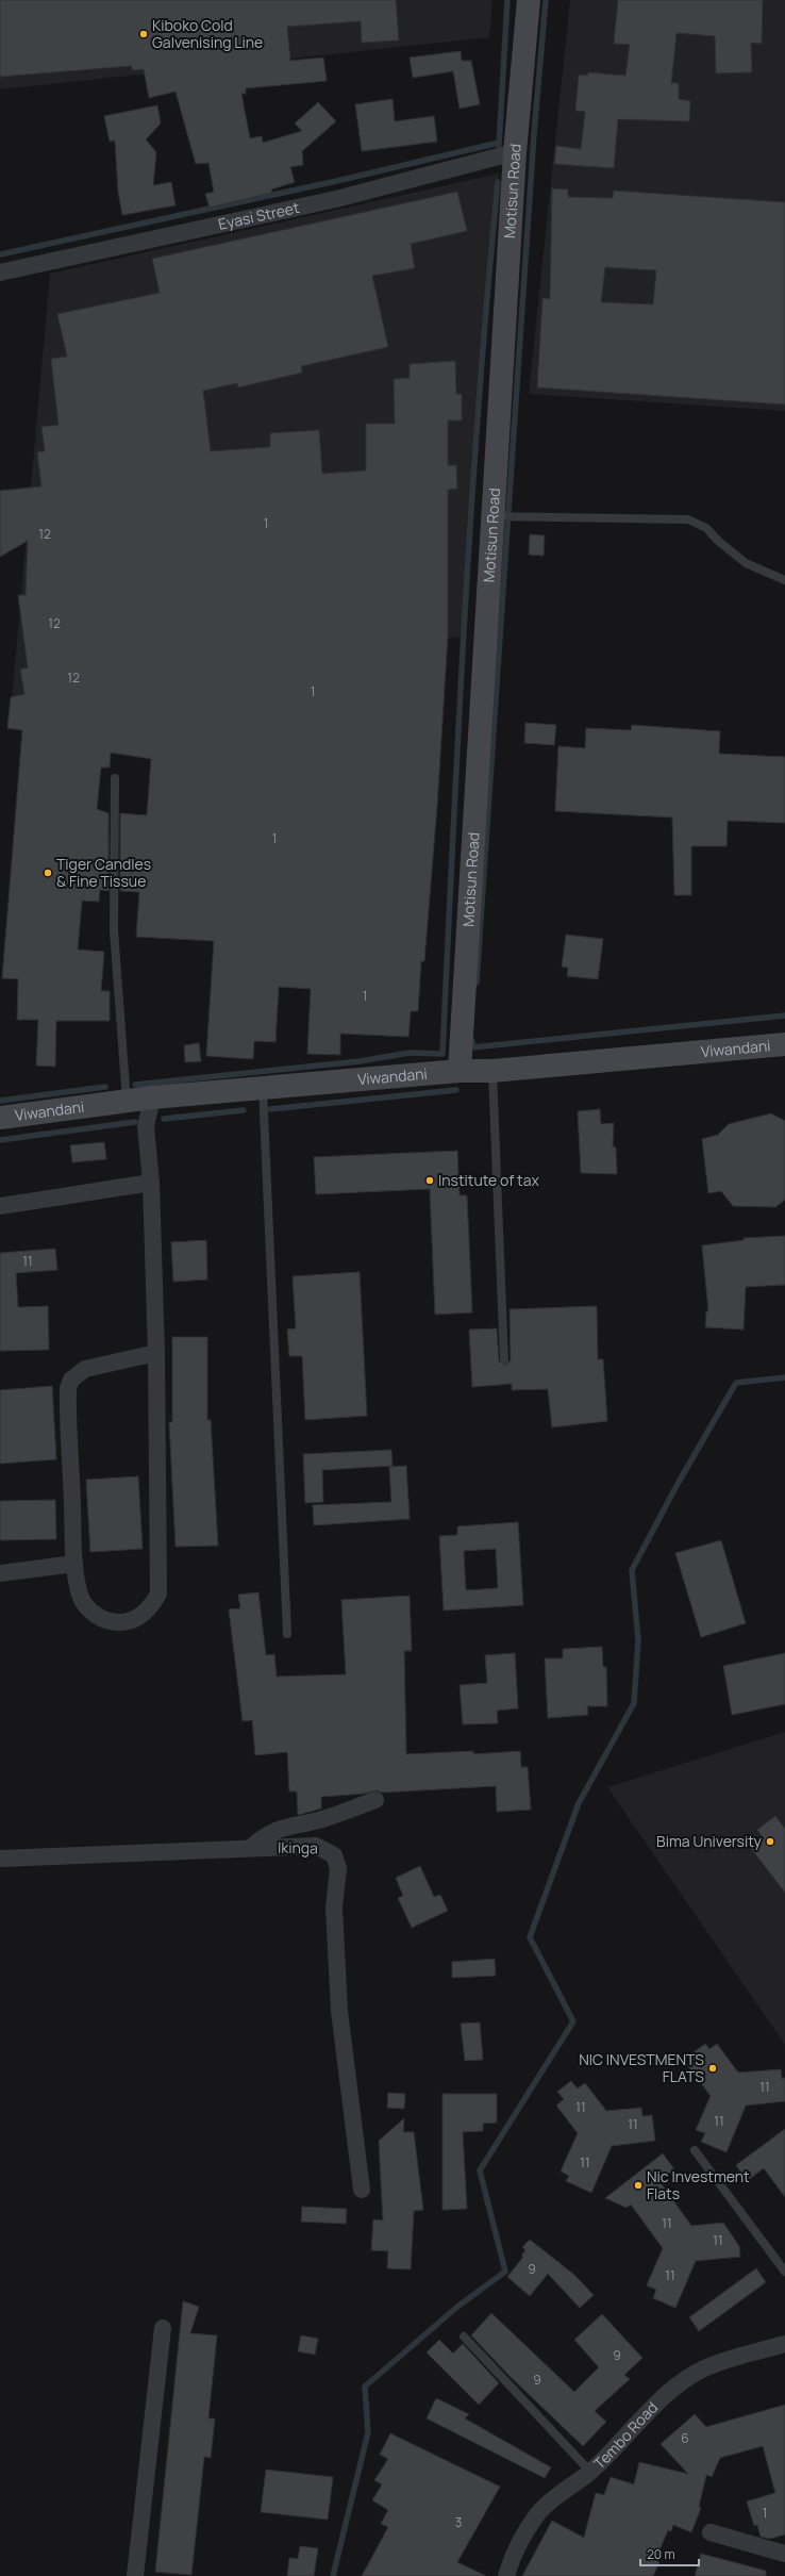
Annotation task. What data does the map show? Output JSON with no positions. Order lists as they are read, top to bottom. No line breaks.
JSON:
{"streets":{"street":["Motisun Road","Eyasi Street","Viwandani","Ikinga","Tembo Road"]},"crossings":[["Motisun Road","Eyasi Street"],["Motisun Road","Viwandani"]],"places":["Kiboko Cold Galvenising Line","Tiger Candles & Fine Tissue","Institute of tax","Bima University","NIC INVESTMENTS FLATS","Nic Investment Flats"],"house_numbers":["1","12","12","12","1","1","1","11","11","11","11","11","11","11","11","9","11","9","9","6","1","3"],"scale_bar":"20 m"}
